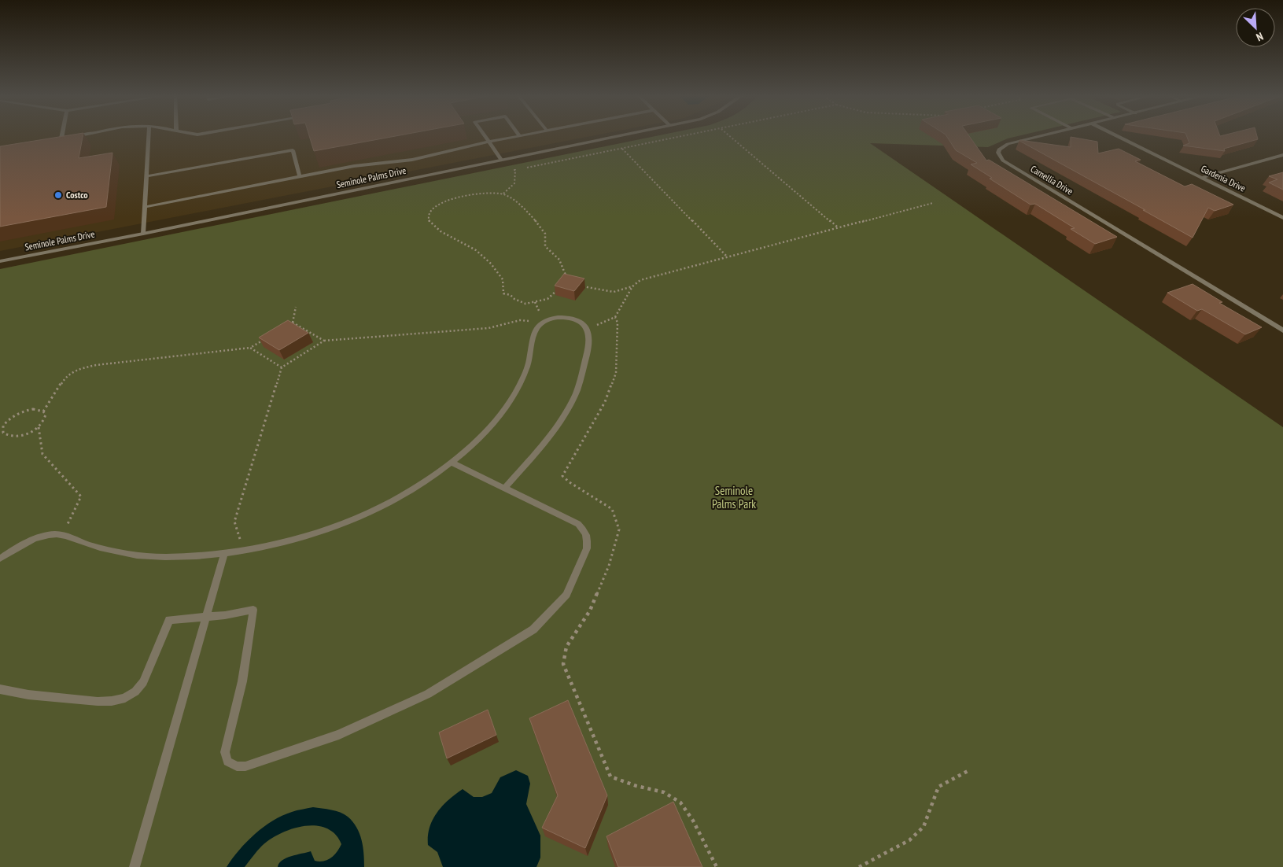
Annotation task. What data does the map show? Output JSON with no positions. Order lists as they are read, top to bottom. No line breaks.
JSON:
{"streets":{"street":["Seminole Palms Drive","Gardenia Drive","Camellia Drive"]},"parks":["Seminole Palms Park"],"places":["Costco"],"north":"bottom right"}
